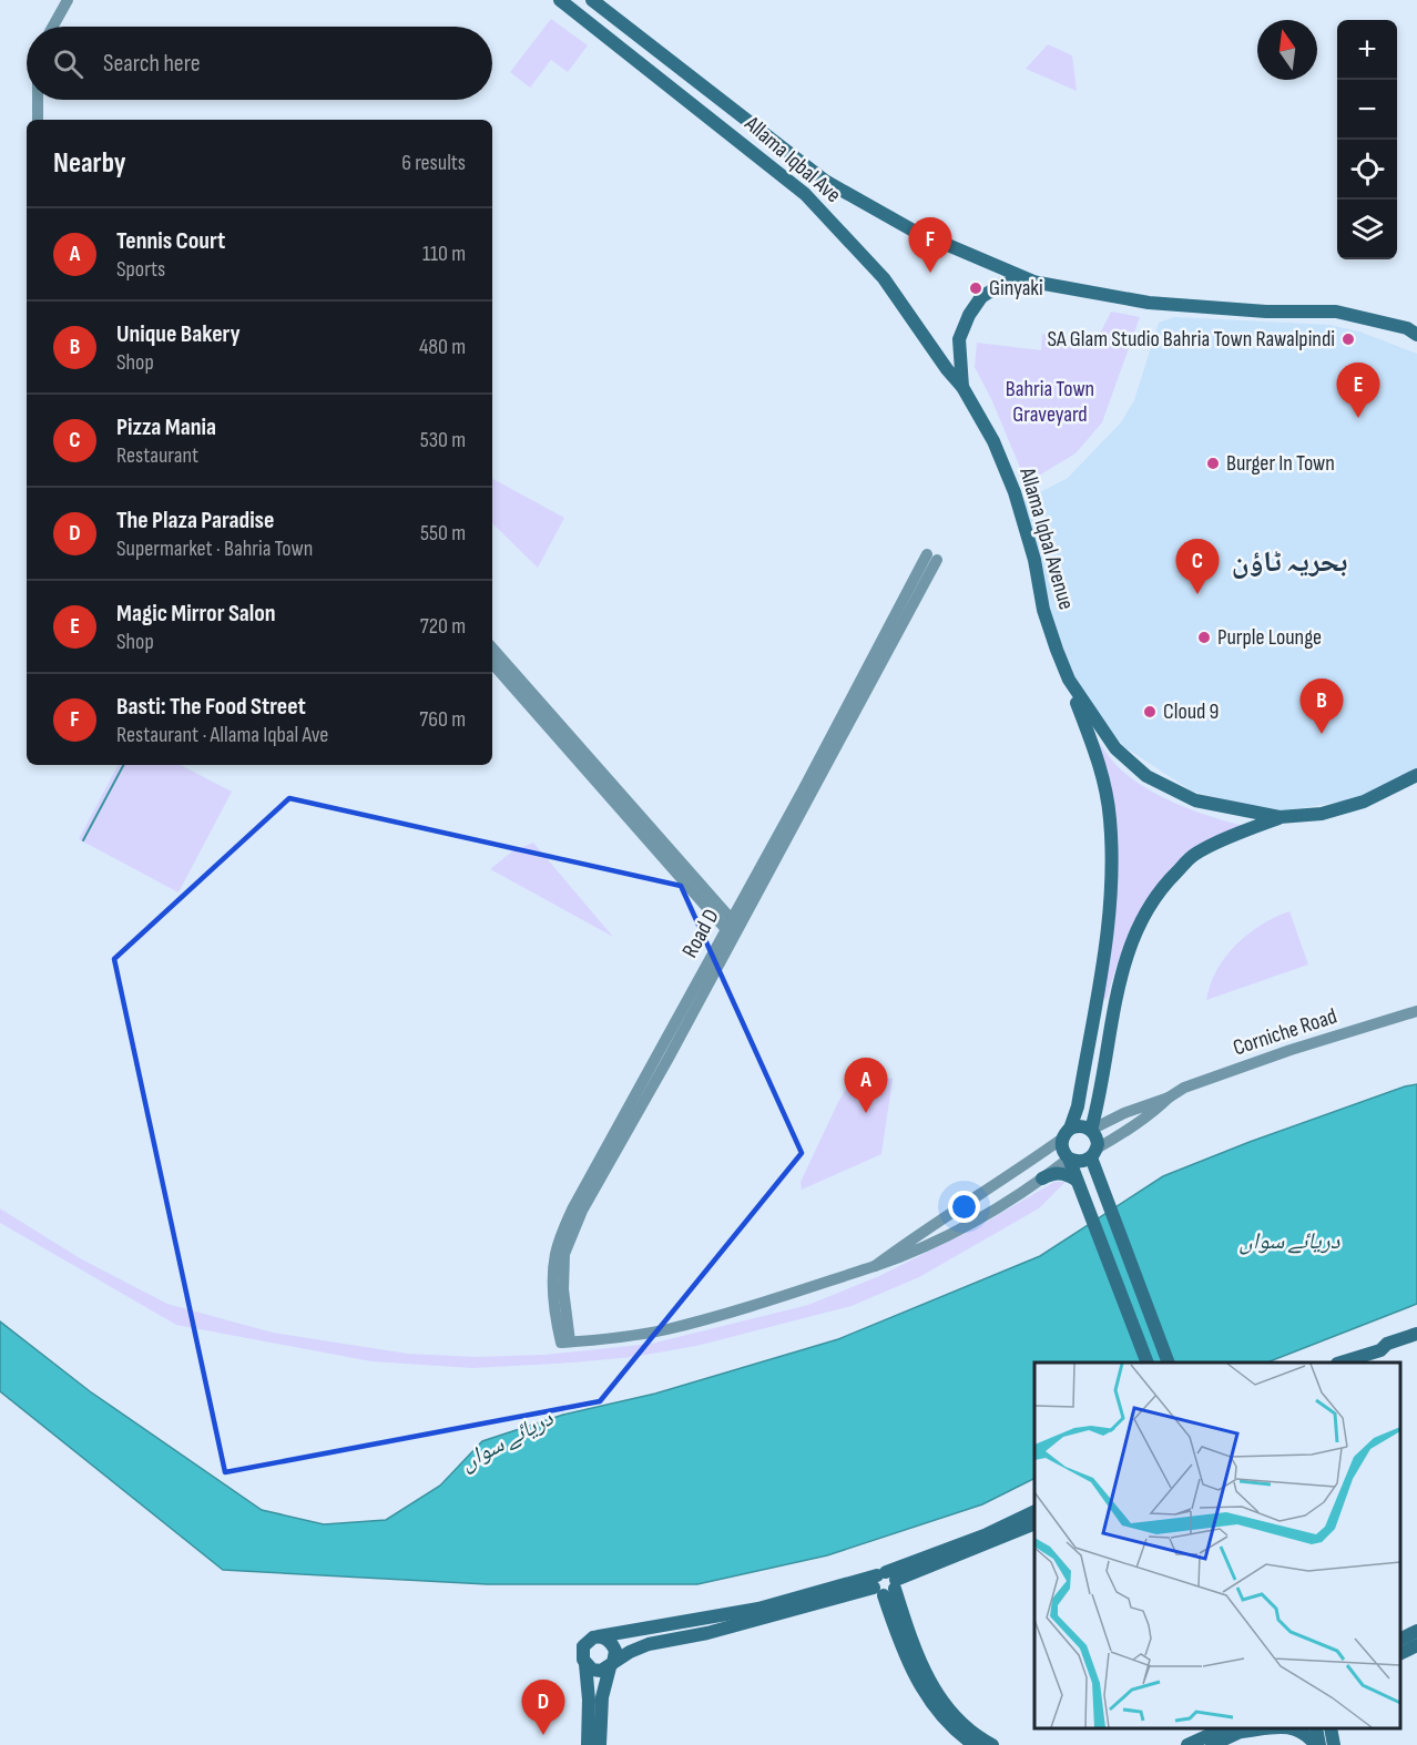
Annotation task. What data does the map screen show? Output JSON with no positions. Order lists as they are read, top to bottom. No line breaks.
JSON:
{"streets":{"main road":["Allama Iqbal Ave","Allama Iqbal Avenue"],"street":["Road D","Corniche Road"]},"crossings":[["Allama Iqbal Ave","Allama Iqbal Avenue"]],"districts":["بحریہ ٹاؤن"],"water":["دریائے سواں"],"parks":["Bahria Town Graveyard"],"places":["Ginyaki","SA Glam Studio Bahria Town Rawalpindi","Burger In Town","Purple Lounge","Cloud 9"],"north":"top","page":{"map_buttons":["+","−"],"search":"Search here","heading":["Nearby","6 results"],"list":[{"mark":"A","name":"Tennis Court","note":"Sports","value":"110 m"},{"mark":"B","name":"Unique Bakery","note":"Shop","value":"480 m"},{"mark":"C","name":"Pizza Mania","note":"Restaurant","value":"530 m"},{"mark":"D","name":"The Plaza Paradise","note":"Supermarket · Bahria Town","value":"550 m"},{"mark":"E","name":"Magic Mirror Salon","note":"Shop","value":"720 m"},{"mark":"F","name":"Basti: The Food Street","note":"Restaurant · Allama Iqbal Ave","value":"760 m"}],"pins":["F","E","C","B","A","D"]}}
